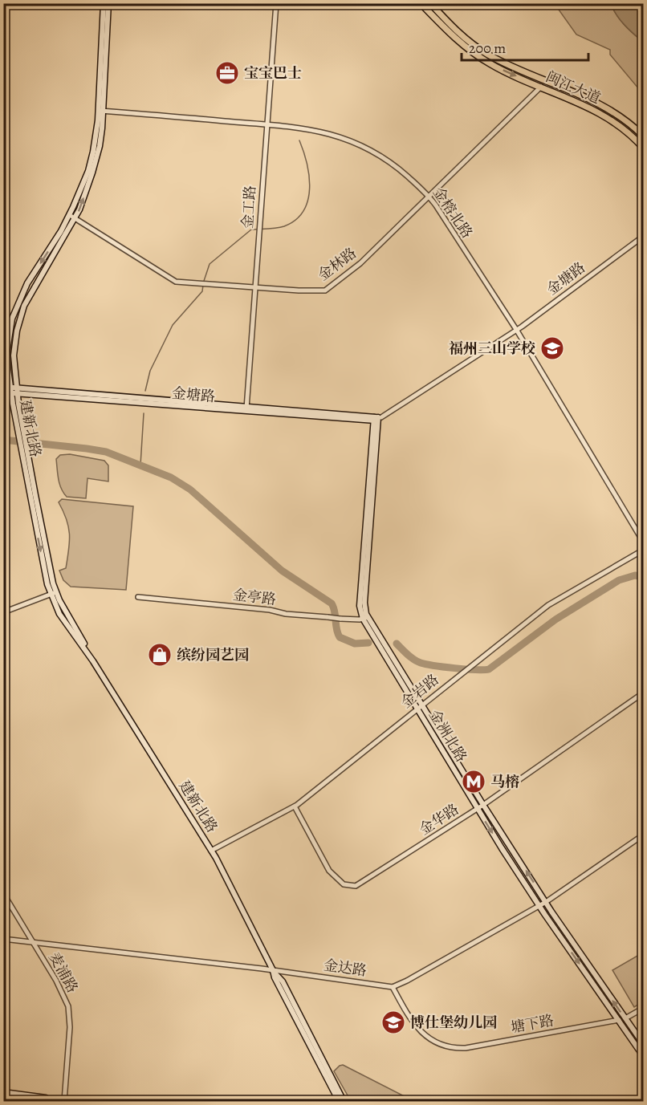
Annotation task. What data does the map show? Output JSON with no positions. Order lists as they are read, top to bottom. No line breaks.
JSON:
{"streets":{"main road":["闽江大道","金塘路","建新北路","金洲北路"],"street":["金工路","金榕北路","金林路","金亭路","金岩路","金华路","金达路","麦浦路","塘下路"]},"crossings":[["闽江大道","金林路"],["金工路","金榕北路"],["金工路","金林路"],["金工路","金塘路"],["金榕北路","金林路"],["金榕北路","金塘路"],["金榕北路","建新北路"],["金林路","建新北路"],["金塘路","建新北路"],["金塘路","金洲北路"],["建新北路","金岩路"],["建新北路","金达路"],["金亭路","金洲北路"],["金岩路","金洲北路"],["金岩路","金华路"],["金洲北路","金华路"],["金洲北路","塘下路"],["金达路","麦浦路"],["金达路","塘下路"]],"places":{"office":["宝宝巴士"],"school or university":["福州三山学校","博仕堡幼儿园"],"shop":["缤纷园艺园"],"metro station":["马榕"]},"scale_bar":"200 m"}
